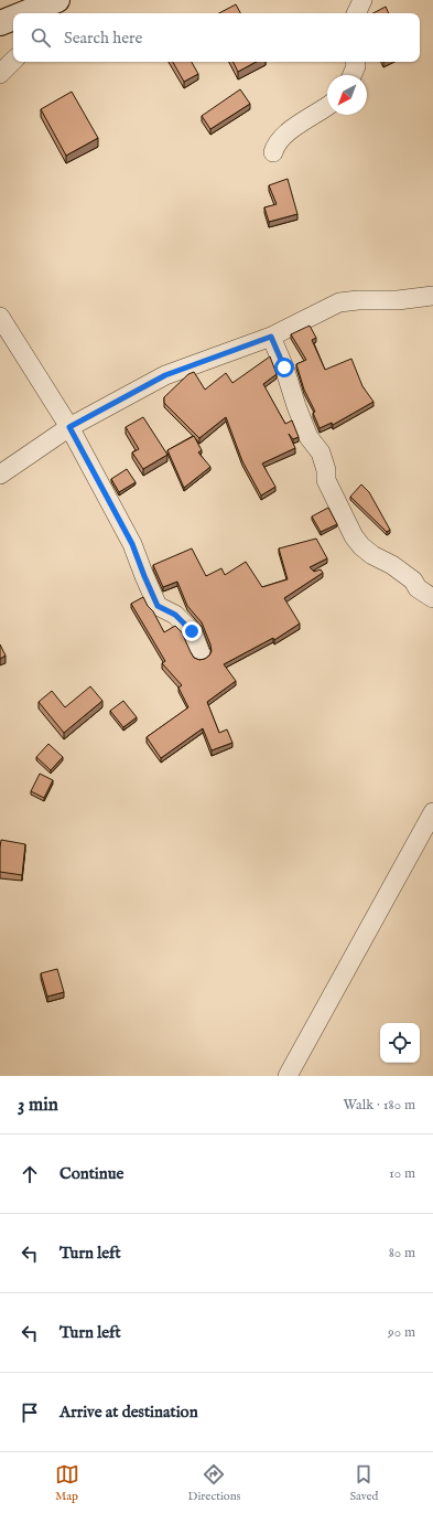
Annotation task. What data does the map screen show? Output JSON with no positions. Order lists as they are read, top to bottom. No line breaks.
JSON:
{"north":"bottom left","page":{"search":"Search here","heading":["3 min","Walk · 180 m"],"list":[["Continue","10 m"],["Turn left","80 m"],["Turn left","90 m"],"Arrive at destination"],"nav":["Map","Directions","Saved"]}}
